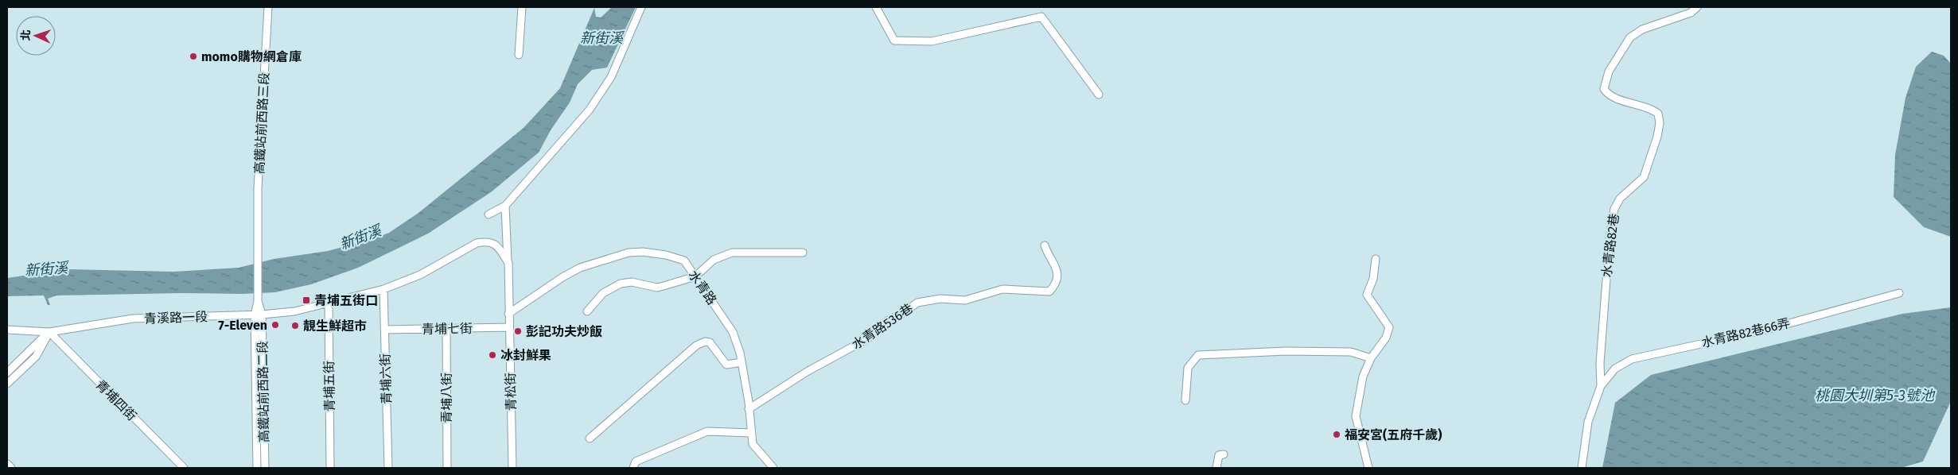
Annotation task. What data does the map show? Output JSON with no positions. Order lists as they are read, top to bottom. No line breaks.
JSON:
{"streets":{"street":["高鐵站前西路三段","水青路82巷","水青路","青溪路一段","水青路536巷","青埔七街","水青路82巷66弄","青埔六街","青埔五街","高鐵站前西路二段","青松街","青埔八街","青埔四街"]},"crossings":[["高鐵站前西路三段","青溪路一段"],["高鐵站前西路三段","高鐵站前西路二段"],["水青路82巷","水青路82巷66弄"],["水青路","水青路536巷"],["水青路","青松街"],["青溪路一段","青埔六街"],["青溪路一段","青埔五街"],["青溪路一段","高鐵站前西路二段"],["青溪路一段","青松街"],["青溪路一段","青埔四街"],["青埔七街","青埔六街"],["青埔七街","青松街"],["青埔七街","青埔八街"]],"water":["新街溪","桃園大圳第5-3號池"],"places":{"other":["momo購物網倉庫","7-Eleven","靚生鮮超市","彭記功夫炒飯","冰封鮮果","福安宮(五府千歲)"],"transit":["青埔五街口"]},"north":"left"}
